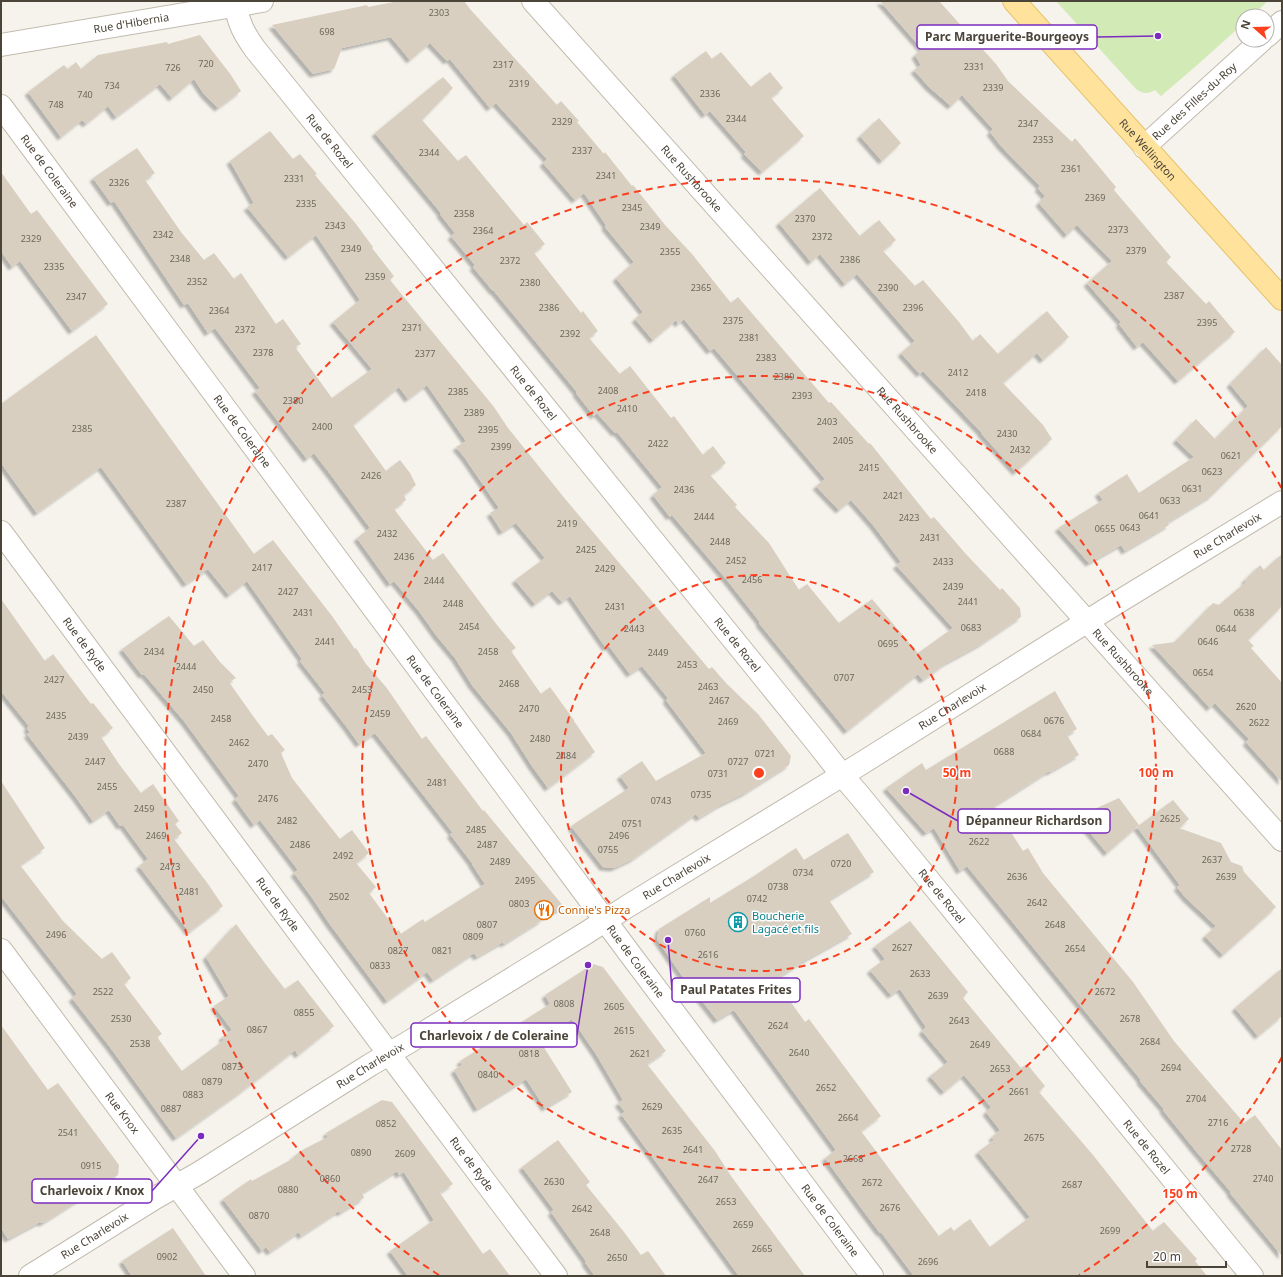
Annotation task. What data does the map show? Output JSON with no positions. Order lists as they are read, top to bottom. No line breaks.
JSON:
{"streets":{"main road":["Rue Wellington"],"street":["Rue d'Hibernia","Rue des Filles-du-Roy","Rue de Rozel","Rue de Coleraine","Rue Rushbrooke","Rue Charlevoix","Rue de Ryde","Rue Knox"]},"crossings":[["Rue d'Hibernia","Rue de Rozel"],["Rue des Filles-du-Roy","Rue Wellington"],["Rue de Rozel","Rue Charlevoix"],["Rue de Coleraine","Rue Charlevoix"],["Rue Rushbrooke","Rue Charlevoix"],["Rue Charlevoix","Rue de Ryde"],["Rue Charlevoix","Rue Knox"]],"places":{"other":["Parc Marguerite-Bourgeoys","Dépanneur Richardson","Paul Patates Frites","Charlevoix / de Coleraine","Charlevoix / Knox"],"restaurant":["Connie's Pizza"],"building":["Boucherie Lagacé et fils"]},"house_numbers":["2303","698","720","2317","2331","726","2319","734","2339","2336","740","748","2344","2329","2347","2353","2337","2344","2361","2341","2331","2326","2369","2335","2345","2358","2370","2343","2349","2373","2364","2342","2372","2329","2349","2379","2355","2348","2386","2372","2335","2359","2352","2380","2365","2390","2387","2347","2386","2396","2364","2375","2395","2371","2372","2392","2381","2378","2377","2383","2412","2389","2408","2385","2418","2393","2380","2410","2389","2403","2400","2385","2395","2430","2405","2422","2399","2432","0621","2415","0623","2426","0631","2436","2421","0633","2387","0641","2444","2423","2419","0643","0655","2432","2431","2448","2425","2436","2452","2433","2417","2429","2456","2444","2439","2427","2441","2448","2431","2431","0638","2454","0683","2443","0644","2441","0646","0695","2434","2458","2449","2453","2444","0654","0707","2427","2468","2463","2450","2453","2467","2620","2470","2459","2435","2458","0676","2469","2622","0684","2439","2480","2462","0688","0721","2484","2447","0727","2470","0731","2481","2455","0735","2476","0743","2459","2625","2482","0751","2485","2469","2496","2622","2486","2487","0755","2492","2637","2489","0720","2473","0734","2636","2639","2495","0738","2481","2502","0742","2642","0803","0807","2648","0760","2496","0809","2627","2654","0827","0821","2616","0833","2633","2522","2672","2639","0808","2605","0855","2530","2678","2643","2624","0867","2615","2684","2538","2649","2640","0818","2621","0873","2694","2653","0840","0879","2652","2661","0883","2704","2629","0887","2664","2716","0852","2635","2541","2675","2728","2641","0890","2609","2668","0915","0860","2740","2647","2630","2672","2687","0880","2653","2676","2642","0870","2659","2699","2648","2665","0902","2650","2696"],"scale_bar":"20 m","north":"left","rings":["50 m","100 m","150 m"]}
